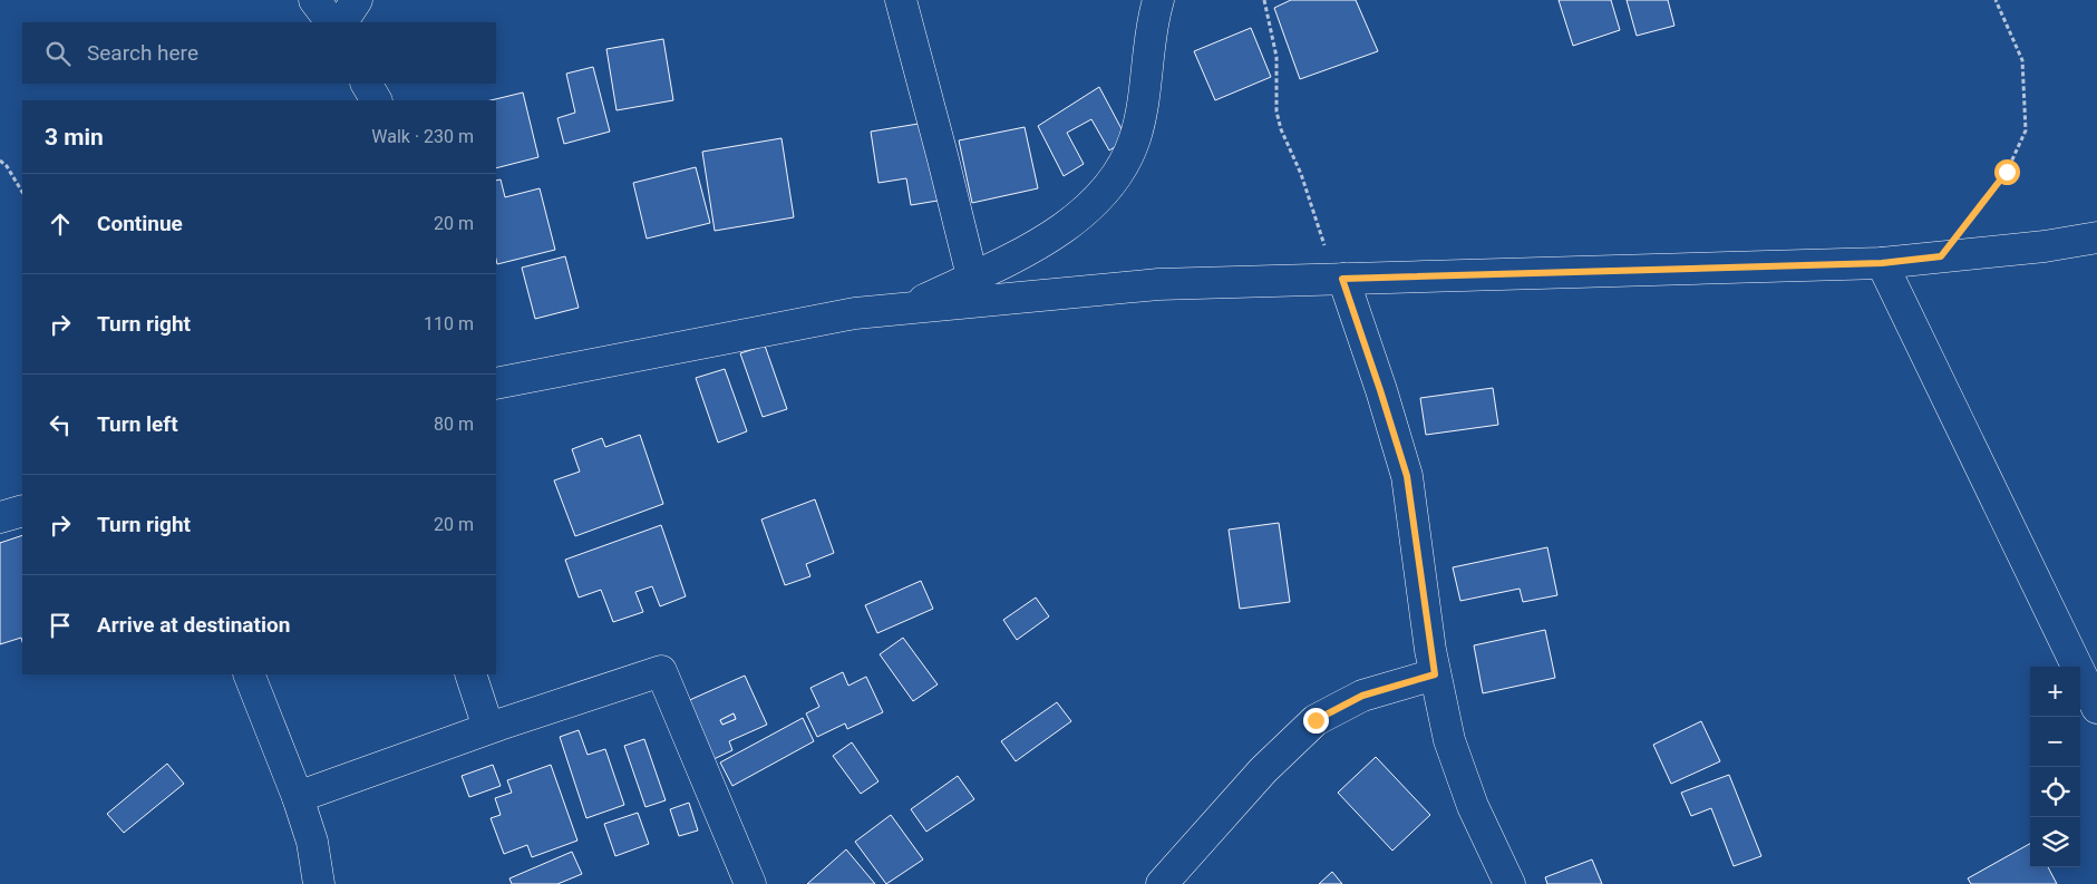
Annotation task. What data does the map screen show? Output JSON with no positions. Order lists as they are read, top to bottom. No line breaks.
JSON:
{"page":{"search":"Search here","heading":["3 min","Walk · 230 m"],"list":[["Continue","20 m"],["Turn right","110 m"],["Turn left","80 m"],["Turn right","20 m"],"Arrive at destination"],"map_buttons":["+","−"]}}
